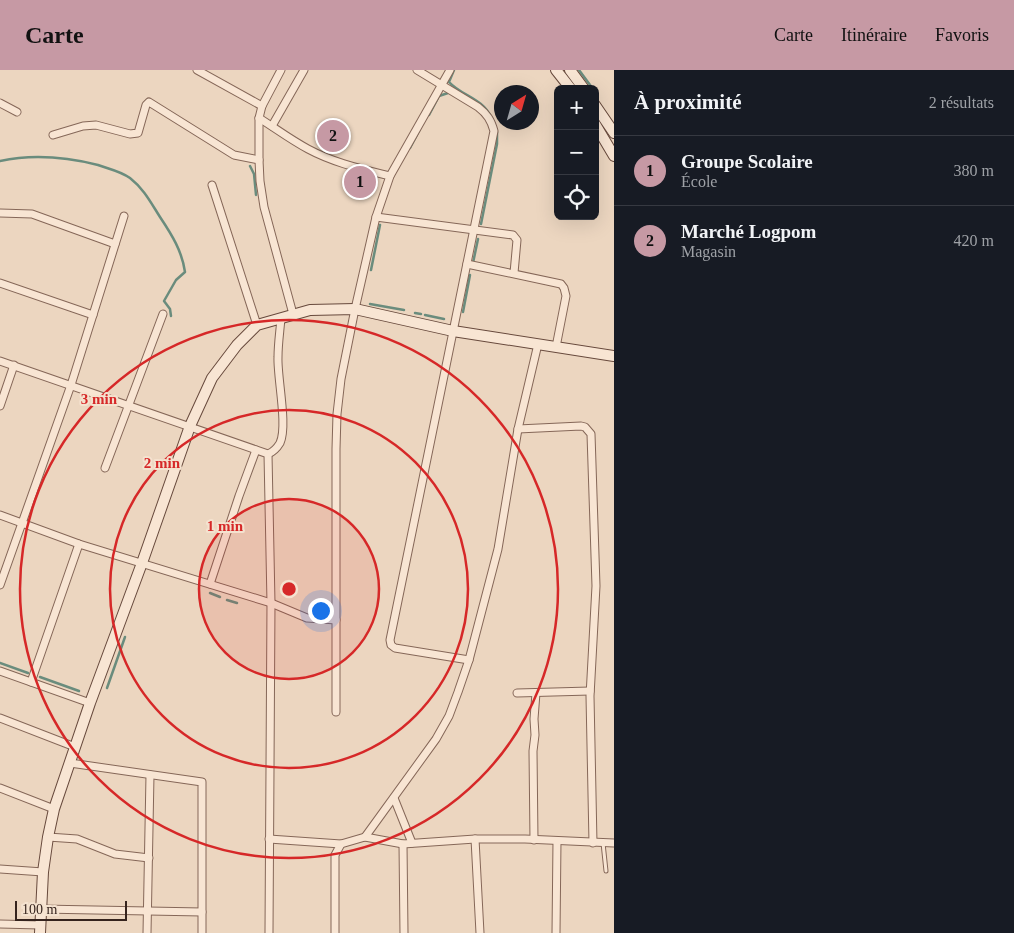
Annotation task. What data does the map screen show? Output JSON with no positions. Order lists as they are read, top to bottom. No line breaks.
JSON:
{"scale_bar":"100 m","north":"top right","page":{"header":"Carte","nav":["Carte","Itinéraire","Favoris"],"heading":["À proximité","2 résultats"],"map_buttons":["+","−"],"pins":["2","1"],"list":[{"mark":"1","name":"Groupe Scolaire","note":"École","value":"380 m"},{"mark":"2","name":"Marché Logpom","note":"Magasin","value":"420 m"}],"scale":"100 m"},"rings":["3 min","2 min","1 min"]}
